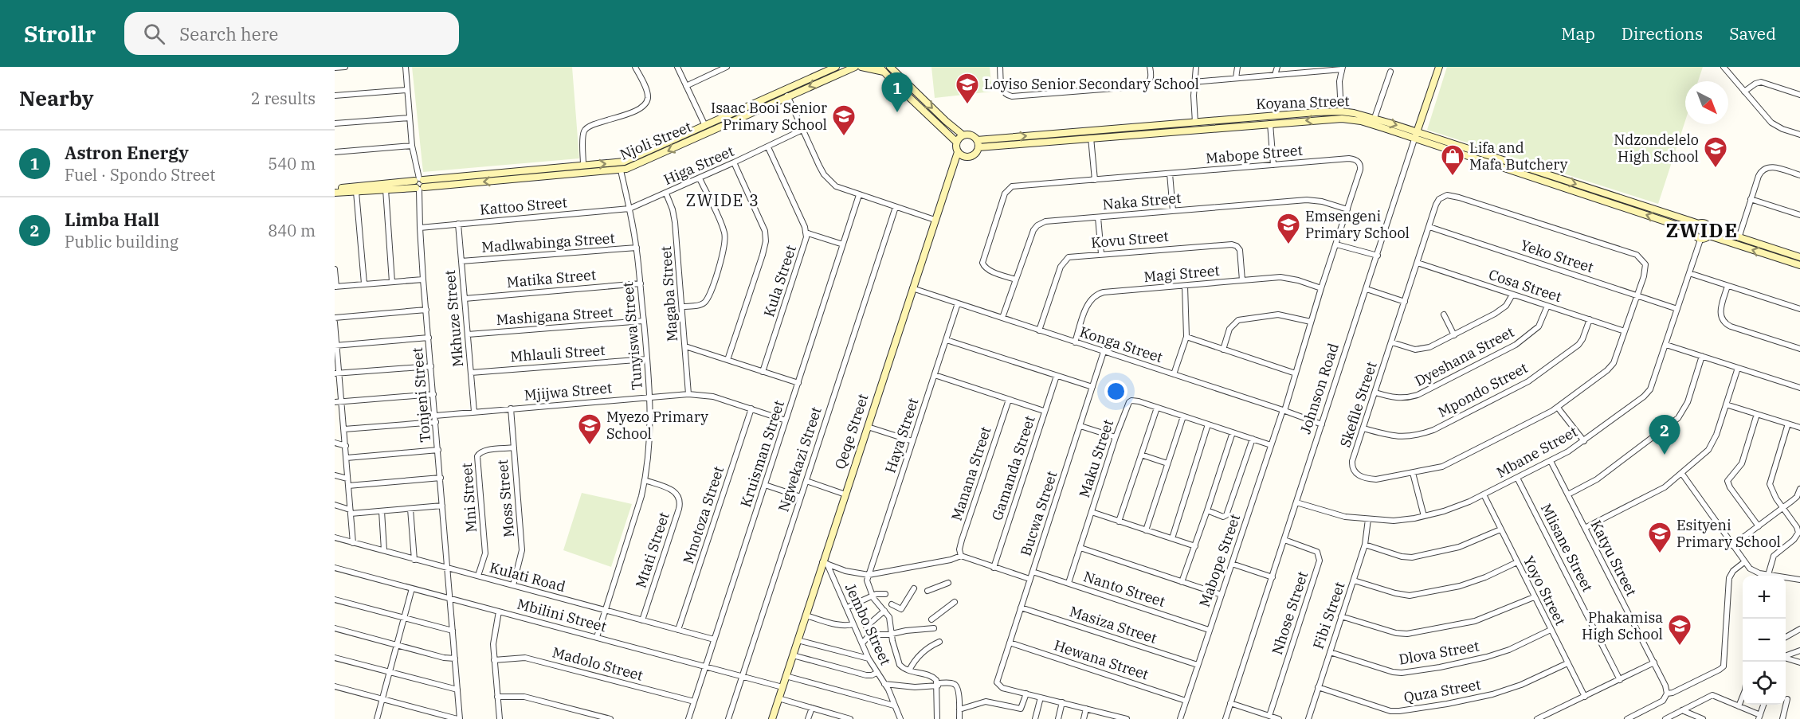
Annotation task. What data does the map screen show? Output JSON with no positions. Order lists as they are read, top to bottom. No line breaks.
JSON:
{"streets":{"main road":["Koyana Street","Njoli Street","Johnson Road","Qeqe Street"],"street":["Mabope Street","Higa Street","Naka Street","Kattoo Street","Kovu Street","Madlwabinga Street","Yeko Street","Magi Street","Matika Street","Kula Street","Cosa Street","Magaba Street","Mashigana Street","Mkhuze Street","Tunyiswa Street","Konga Street","Mhlauli Street","Dyeshana Street","Mpondo Street","Mjijwa Street","Tonjeni Street","Skefile Street","Haya Street","Mbane Street","Kruisman Street","Maku Street","Ngwekazi Street","Gamanda Street","Manana Street","Mni Street","Moss Street","Bucwa Street","Mnotoza Street","Mlisane Street","Mtati Street","Katyu Street","Kulati Road","Nanto Street","Yoyo Street","Nhose Street","Mbilini Street","Fibi Street","Jembo Street","Masiza Street","Dlova Street","Hewana Street","Madolo Street","Quza Street"]},"crossings":[["Koyana Street","Johnson Road"],["Koyana Street","Qeqe Street"],["Koyana Street","Mbane Street"],["Njoli Street","Tunyiswa Street"],["Njoli Street","Tonjeni Street"],["Mabope Street","Naka Street"],["Mabope Street","Magi Street"],["Mabope Street","Konga Street"],["Mabope Street","Maku Street"],["Mabope Street","Nanto Street"],["Mabope Street","Masiza Street"],["Mabope Street","Hewana Street"],["Higa Street","Kattoo Street"],["Higa Street","Kula Street"],["Higa Street","Magaba Street"],["Higa Street","Tunyiswa Street"],["Naka Street","Konga Street"],["Kattoo Street","Mkhuze Street"],["Kattoo Street","Tunyiswa Street"],["Kattoo Street","Tonjeni Street"],["Kovu Street","Magi Street"],["Kovu Street","Konga Street"],["Madlwabinga Street","Mkhuze Street"],["Madlwabinga Street","Tunyiswa Street"],["Yeko Street","Skefile Street"],["Yeko Street","Mbane Street"],["Magi Street","Konga Street"],["Matika Street","Mkhuze Street"],["Matika Street","Tunyiswa Street"],["Cosa Street","Dyeshana Street"],["Cosa Street","Mpondo Street"],["Cosa Street","Skefile Street"],["Magaba Street","Mjijwa Street"],["Mashigana Street","Mkhuze Street"],["Mashigana Street","Tunyiswa Street"],["Mkhuze Street","Mhlauli Street"],["Mkhuze Street","Mjijwa Street"],["Tunyiswa Street","Mhlauli Street"],["Tunyiswa Street","Mjijwa Street"],["Tunyiswa Street","Mtati Street"],["Tunyiswa Street","Kulati Road"],["Tunyiswa Street","Mbilini Street"],["Konga Street","Johnson Road"],["Konga Street","Qeqe Street"],["Konga Street","Haya Street"],["Konga Street","Bucwa Street"],["Dyeshana Street","Skefile Street"],["Johnson Road","Mbane Street"],["Johnson Road","Nhose Street"],["Mpondo Street","Skefile Street"],["Mjijwa Street","Tonjeni Street"],["Mjijwa Street","Kruisman Street"],["Mjijwa Street","Moss Street"],["Mjijwa Street","Mnotoza Street"],["Tonjeni Street","Kulati Road"],["Tonjeni Street","Mbilini Street"],["Qeqe Street","Mbilini Street"],["Qeqe Street","Jembo Street"],["Mbane Street","Mlisane Street"],["Mbane Street","Katyu Street"],["Mbane Street","Yoyo Street"],["Mbane Street","Fibi Street"],["Kruisman Street","Kulati Road"],["Kruisman Street","Mbilini Street"],["Kruisman Street","Madolo Street"],["Maku Street","Nanto Street"],["Ngwekazi Street","Mbilini Street"],["Mni Street","Moss Street"],["Mni Street","Kulati Road"],["Moss Street","Kulati Road"],["Bucwa Street","Nanto Street"],["Bucwa Street","Masiza Street"],["Bucwa Street","Hewana Street"],["Mnotoza Street","Kulati Road"],["Mtati Street","Kulati Road"],["Yoyo Street","Dlova Street"],["Yoyo Street","Quza Street"],["Fibi Street","Dlova Street"],["Fibi Street","Quza Street"]],"districts":["ZWIDE 3","ZWIDE"],"places":{"school or university":["Loyiso Senior Secondary School","Isaac Booi Senior Primary School","Ndzondelelo High School","Emsengeni Primary School","Myezo Primary School","Esityeni Primary School","Phakamisa High School"],"shop":["Lifa and Mafa Butchery"]},"north":"bottom right","page":{"header":"Strollr","search":"Search here","nav":["Map","Directions","Saved"],"heading":["Nearby","2 results"],"pins":["1","2"],"list":[{"mark":"1","name":"Astron Energy","note":"Fuel · Spondo Street","value":"540 m"},{"mark":"2","name":"Limba Hall","note":"Public building","value":"840 m"}],"map_buttons":["+","−"]}}
